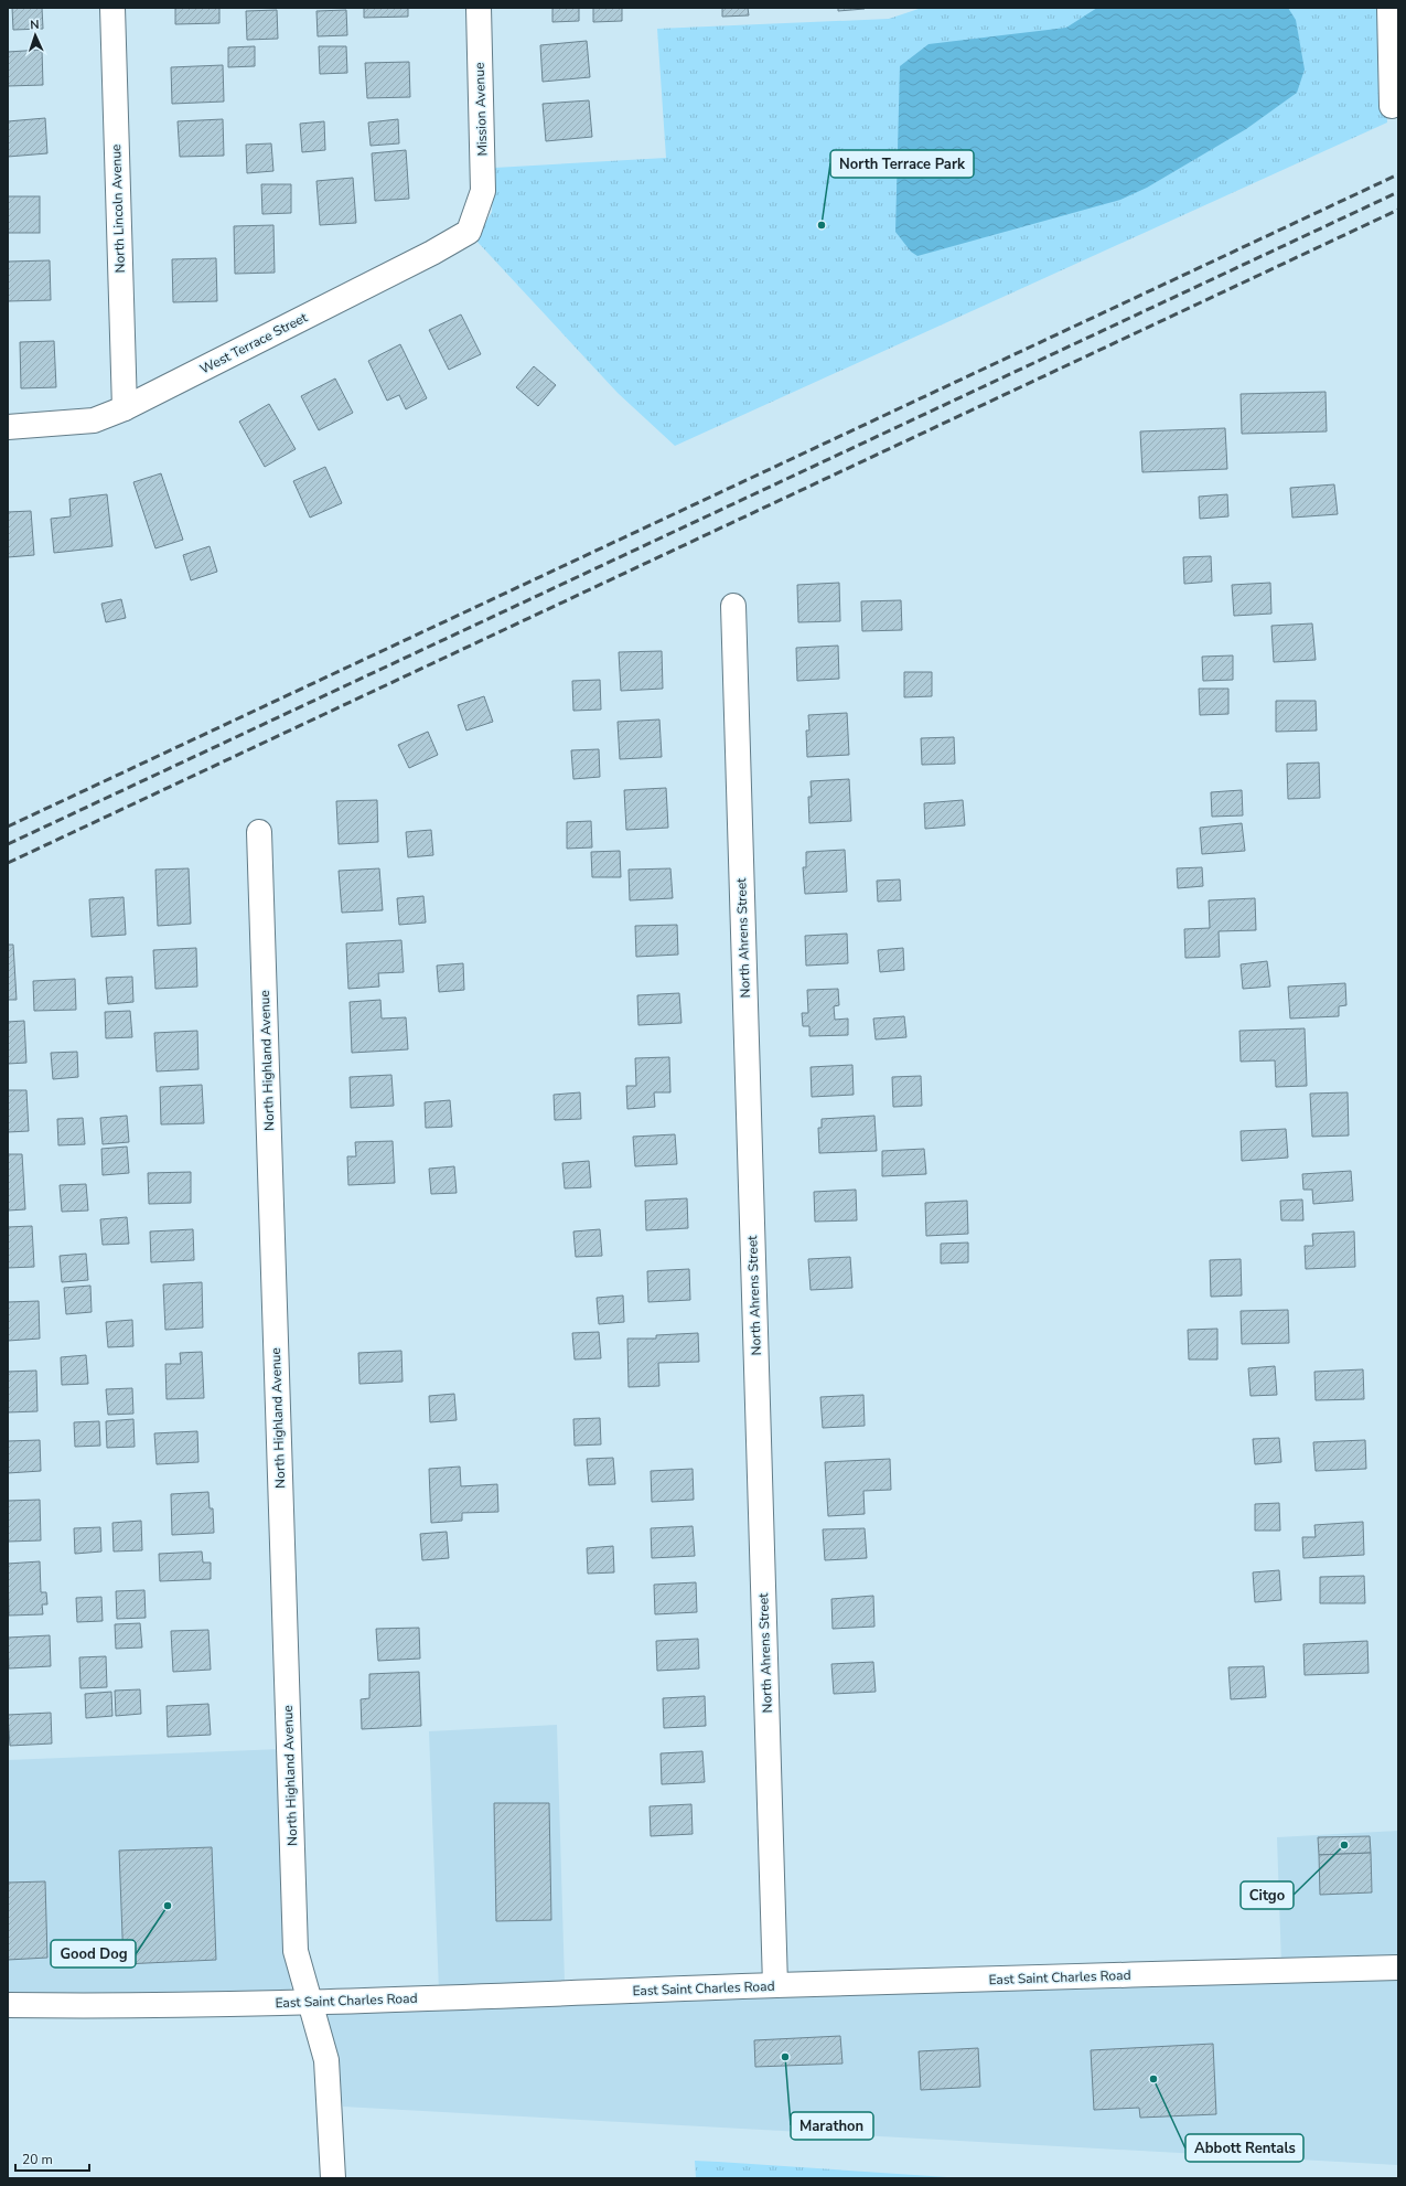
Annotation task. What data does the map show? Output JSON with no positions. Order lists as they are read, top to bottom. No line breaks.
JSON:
{"streets":{"street":["Mission Avenue","North Lincoln Avenue","West Terrace Street","North Ahrens Street","North Highland Avenue","East Saint Charles Road"]},"crossings":[["Mission Avenue","West Terrace Street"],["North Lincoln Avenue","West Terrace Street"],["North Ahrens Street","East Saint Charles Road"],["North Highland Avenue","East Saint Charles Road"]],"places":["North Terrace Park","Citgo","Good Dog","Marathon","Abbott Rentals"],"scale_bar":"20 m","north":"top"}
